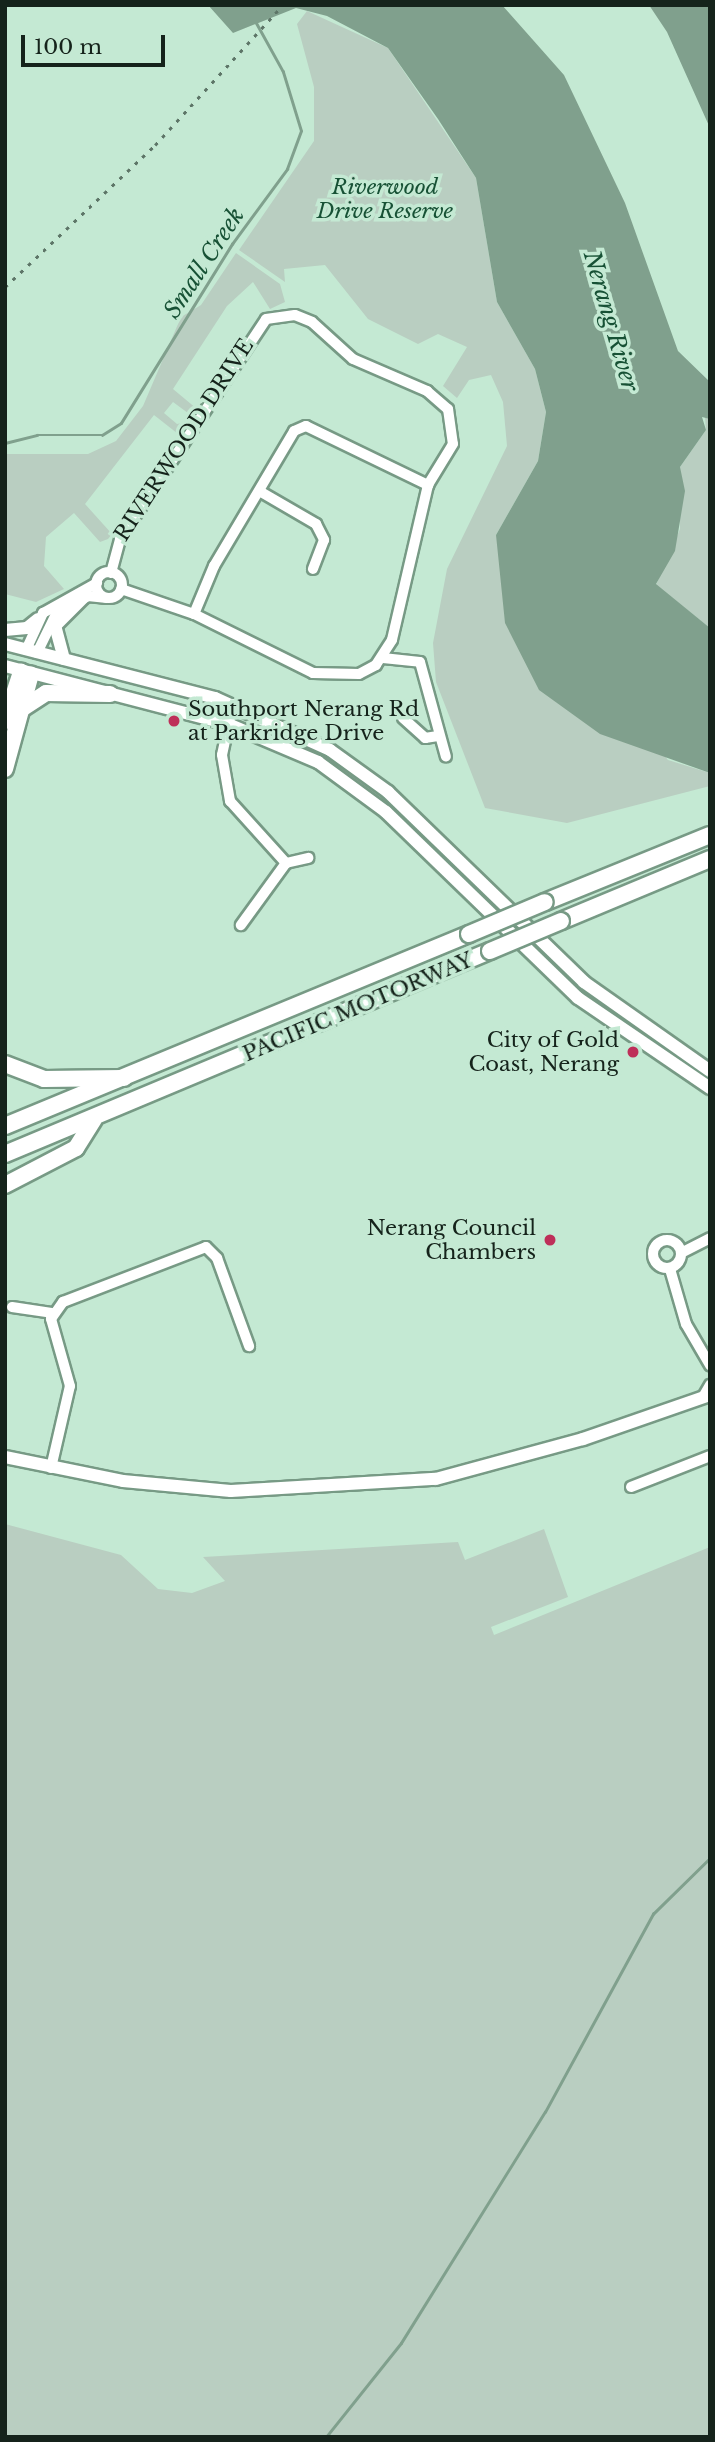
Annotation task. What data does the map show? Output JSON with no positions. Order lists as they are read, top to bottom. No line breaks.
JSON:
{"streets":{"highway":["PACIFIC MOTORWAY"],"street":["RIVERWOOD DRIVE"]},"water":["Small Creek","Nerang River"],"parks":["Riverwood Drive Reserve"],"places":["Southport Nerang Rd at Parkridge Drive","City of Gold Coast, Nerang","Nerang Council Chambers"],"scale_bar":"100 m"}
